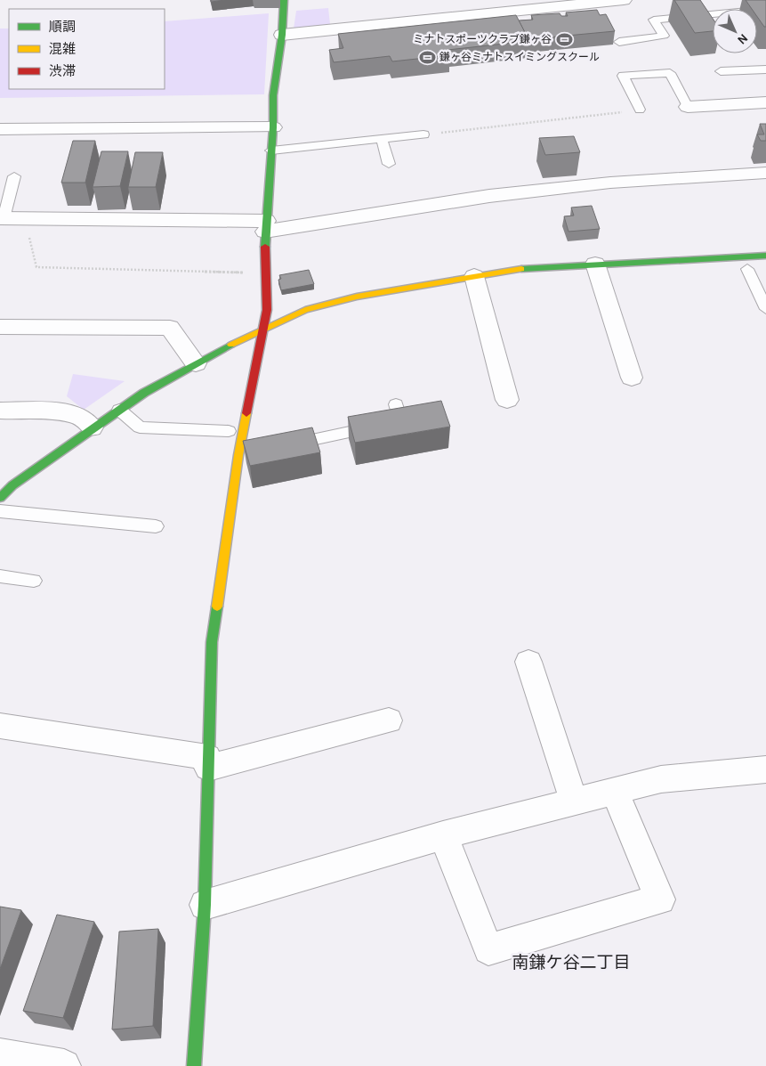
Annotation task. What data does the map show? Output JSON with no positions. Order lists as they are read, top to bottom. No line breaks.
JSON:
{"districts":["南鎌ケ谷二丁目"],"places":{"sports":["ミナトスポーツクラブ鎌ヶ谷","鎌ヶ谷ミナトスイミングスクール"]},"legend":["順調","混雑","渋滞"],"north":"bottom right"}
